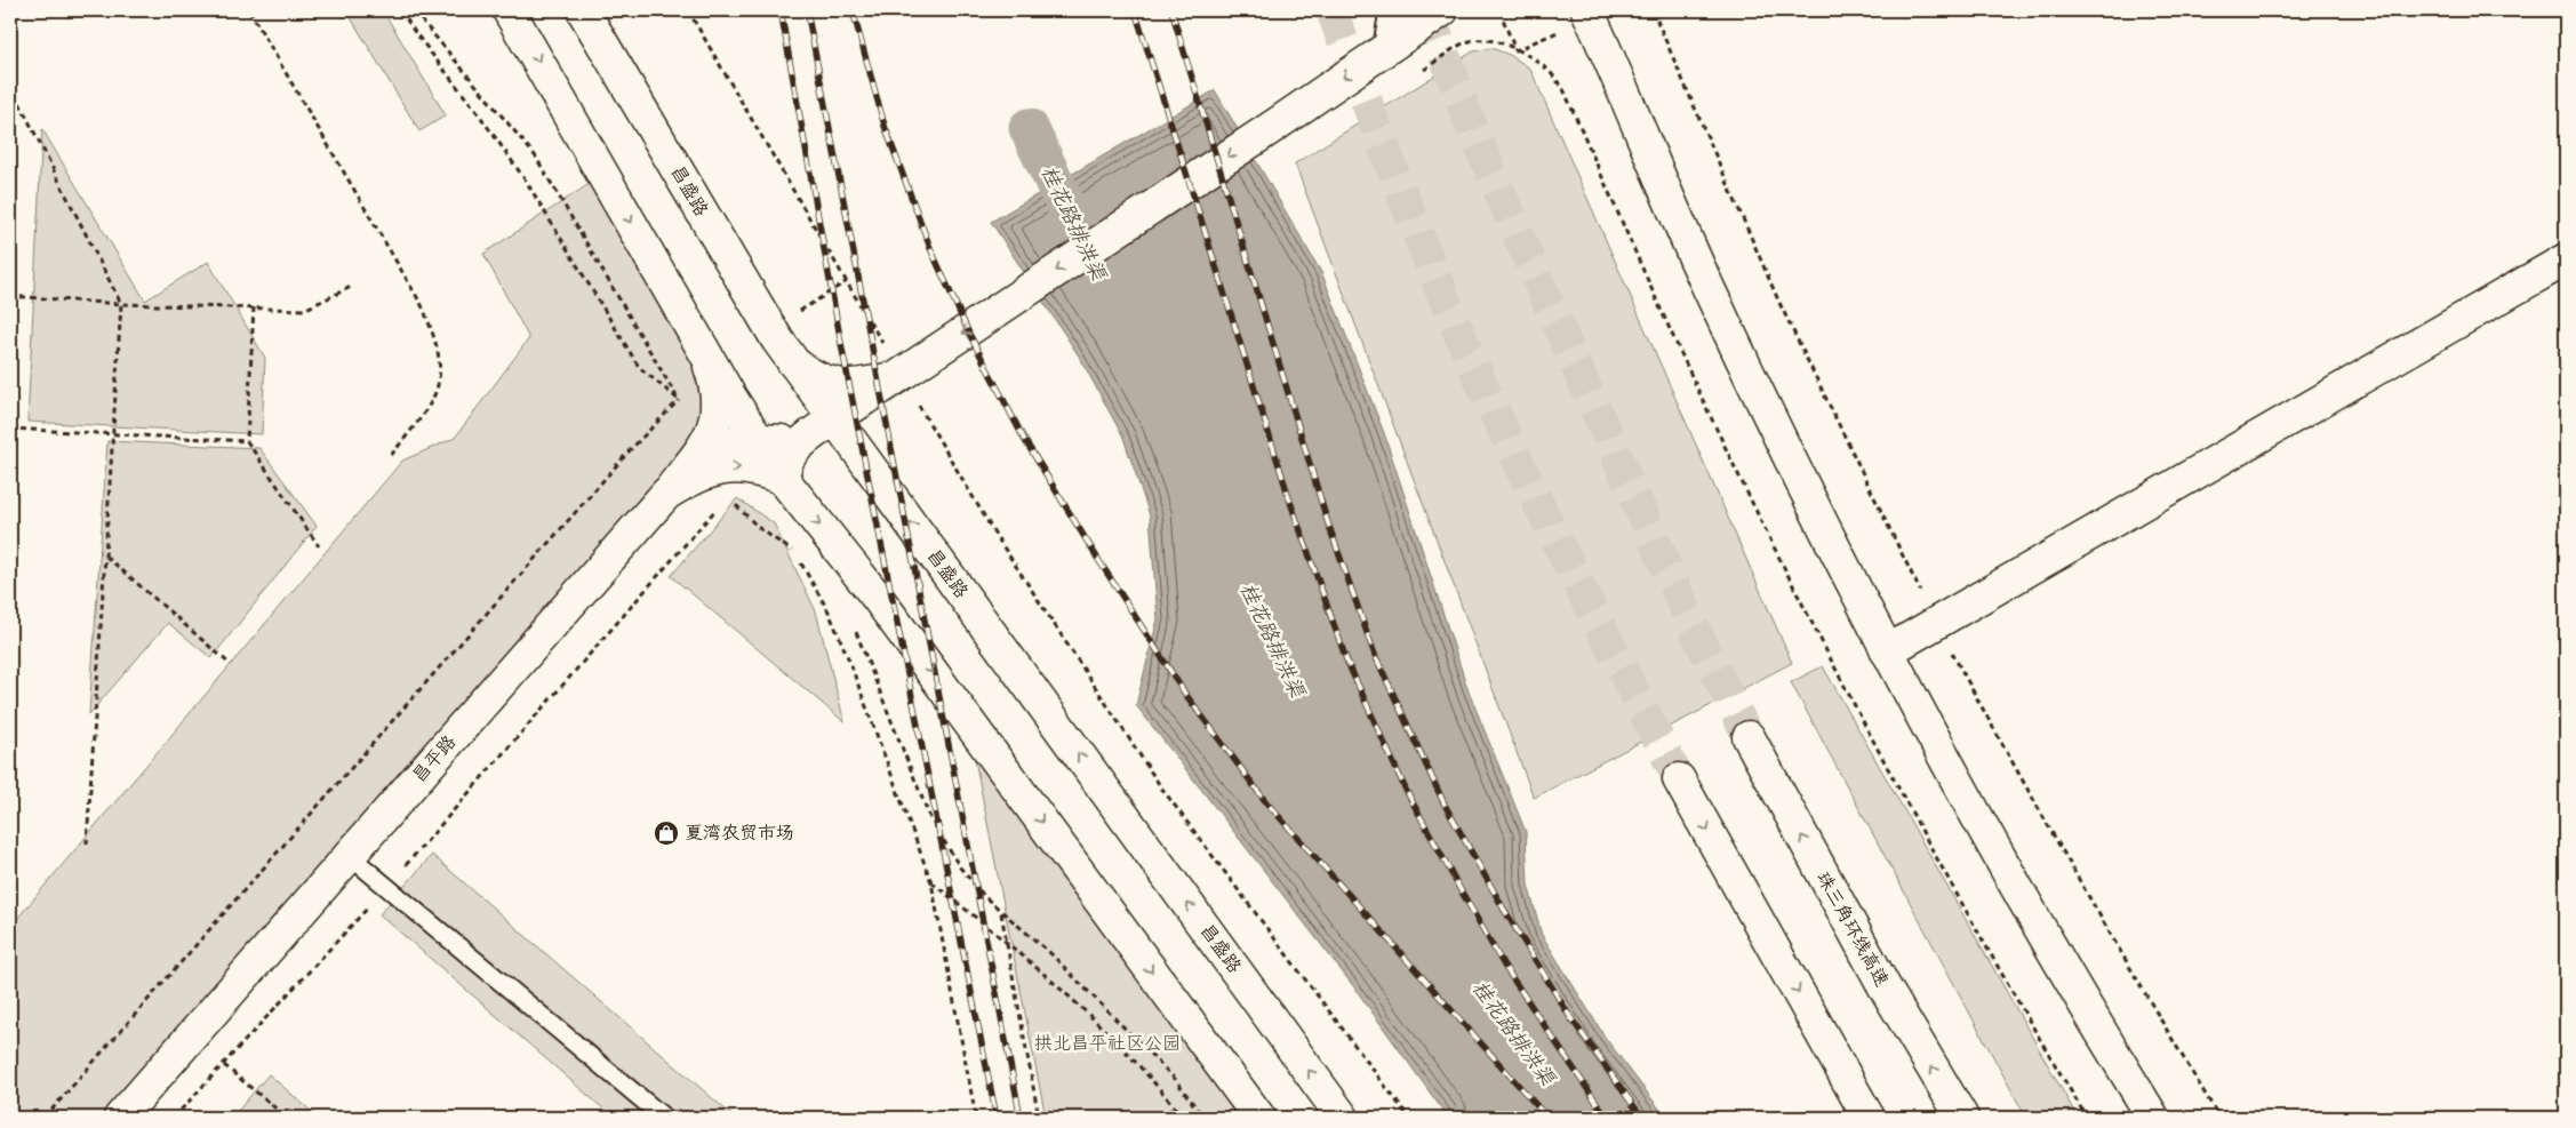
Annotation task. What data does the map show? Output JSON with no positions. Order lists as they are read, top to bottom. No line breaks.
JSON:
{"streets":{"main road":["昌盛路","昌平路","珠三角环线高速"]},"water":["桂花路排洪渠"],"parks":["拱北昌平社区公园"],"places":{"shop":["夏湾农贸市场"]}}
